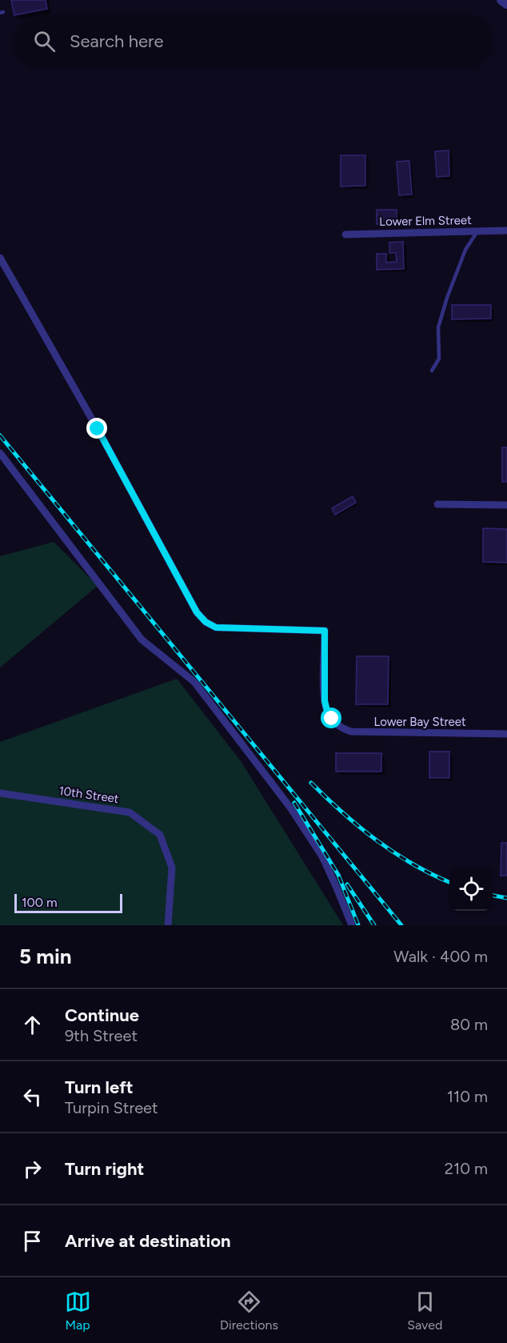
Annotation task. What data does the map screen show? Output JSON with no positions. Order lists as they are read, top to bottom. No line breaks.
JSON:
{"streets":{"street":["Lower Elm Street","Lower Bay Street","10th Street"]},"scale_bar":"100 m","page":{"search":"Search here","scale":"100 m","heading":["5 min","Walk · 400 m"],"list":[["Continue","9th Street","80 m"],["Turn left","Turpin Street","110 m"],["Turn right","210 m"],"Arrive at destination"],"nav":["Map","Directions","Saved"]}}
